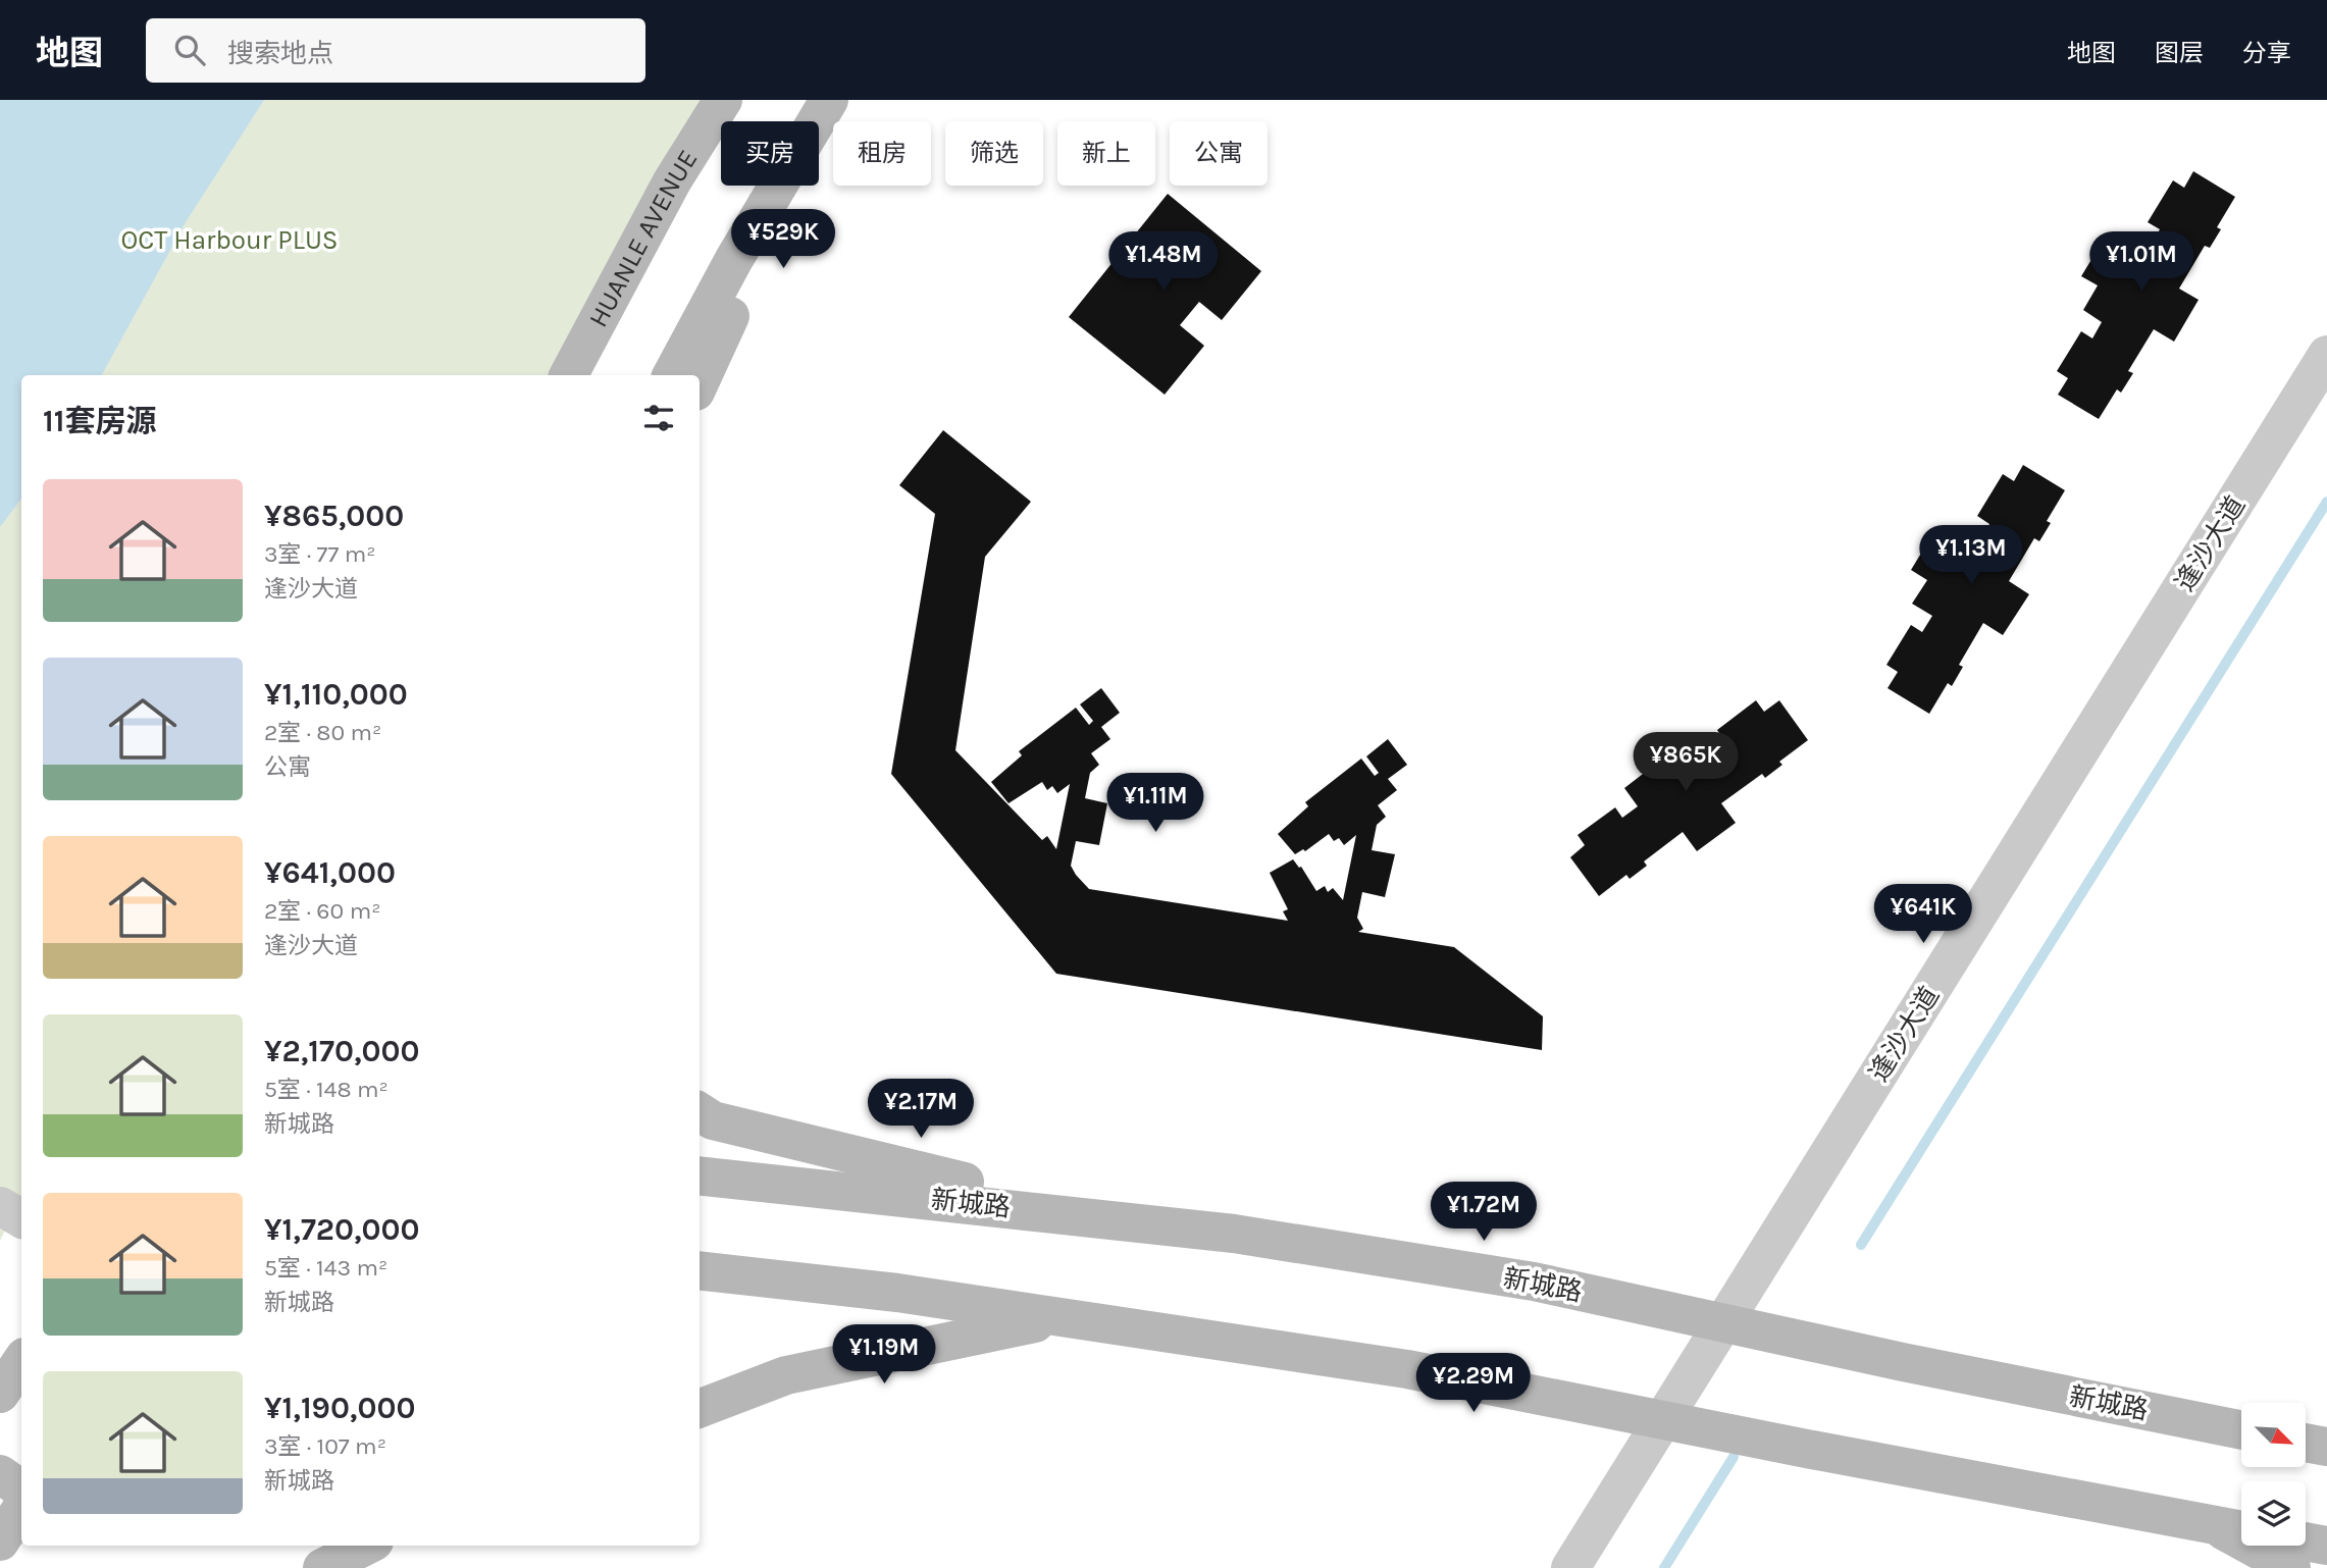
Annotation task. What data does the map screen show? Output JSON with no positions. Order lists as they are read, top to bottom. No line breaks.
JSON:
{"streets":{"street":["HUANLE AVENUE","逢沙大道","新城路"]},"crossings":[["逢沙大道","新城路"]],"parks":["OCT Harbour PLUS"],"north":"bottom right","page":{"header":"地图","search":"搜索地点","nav":["地图","图层","分享"],"chip":["买房","租房","筛选","新上","公寓"],"price":["¥529K","¥1.48M","¥1.01M","¥1.13M","¥865K","¥1.11M","¥641K","¥2.17M","¥1.72M","¥1.19M","¥2.29M"],"heading":"11套房源","list":[{"name":"¥865,000","note":"3室 · 77 m² · 逢沙大道"},{"name":"¥1,110,000","note":"2室 · 80 m² · 公寓"},{"name":"¥641,000","note":"2室 · 60 m² · 逢沙大道"},{"name":"¥2,170,000","note":"5室 · 148 m² · 新城路"},{"name":"¥1,720,000","note":"5室 · 143 m² · 新城路"},{"name":"¥1,190,000","note":"3室 · 107 m² · 新城路"}]}}
